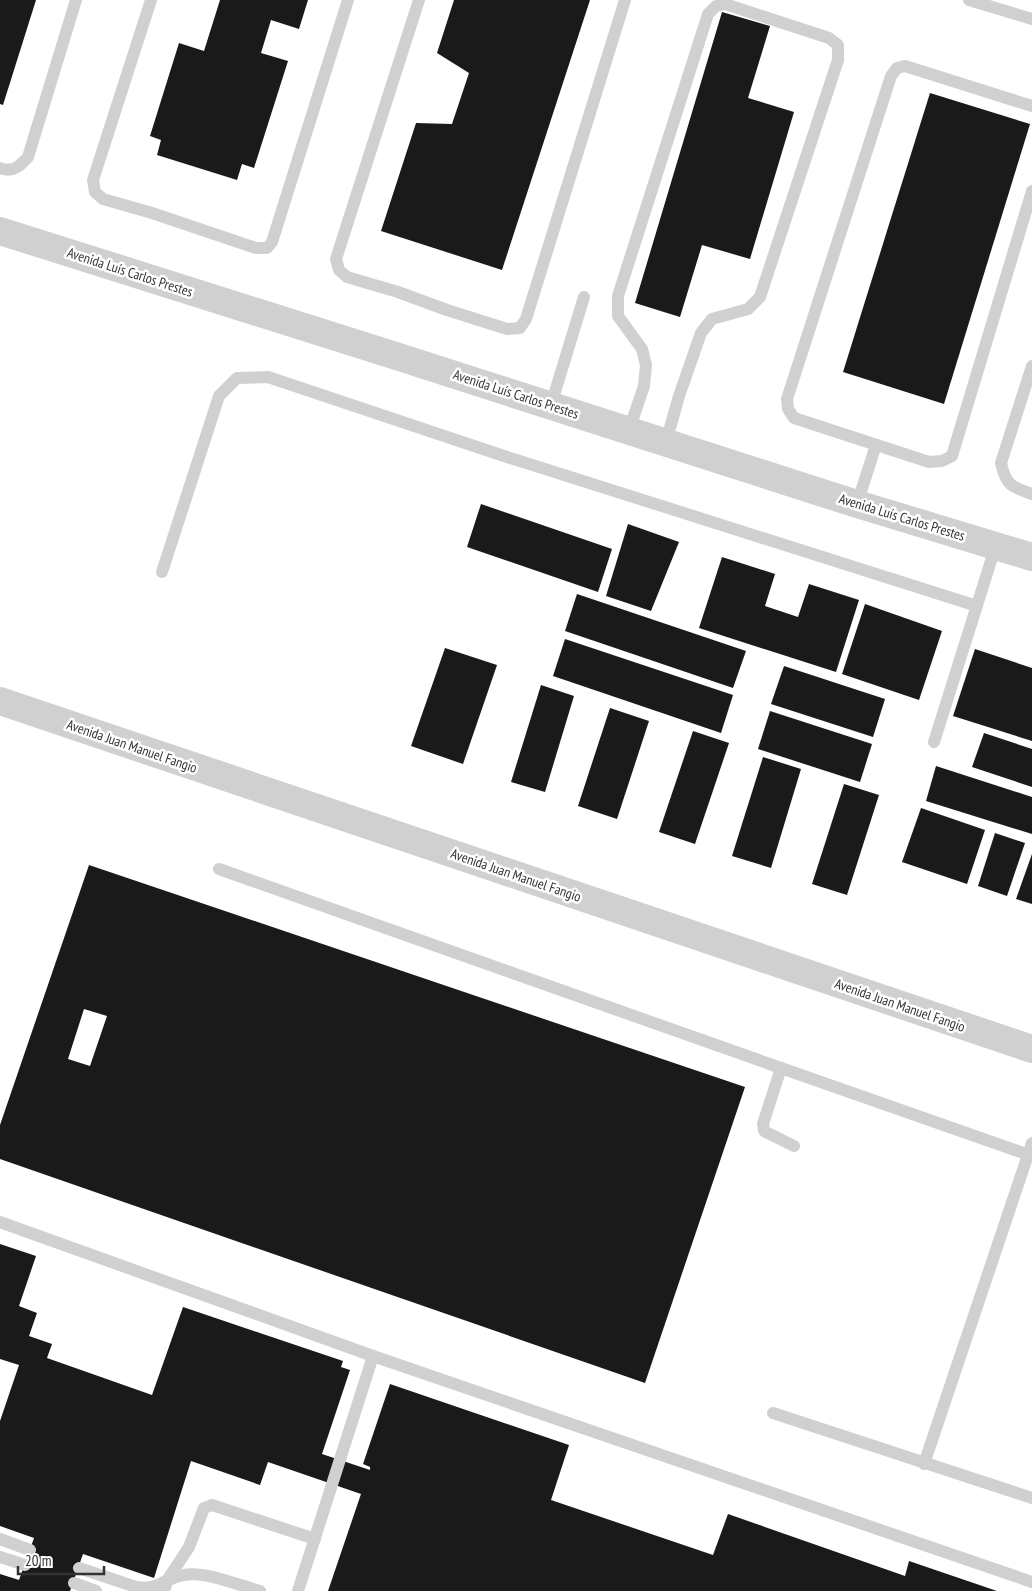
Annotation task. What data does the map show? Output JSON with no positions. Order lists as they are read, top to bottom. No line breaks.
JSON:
{"streets":{"street":["Avenida Luís Carlos Prestes","Avenida Juan Manuel Fangio"]},"scale_bar":"20 m"}
